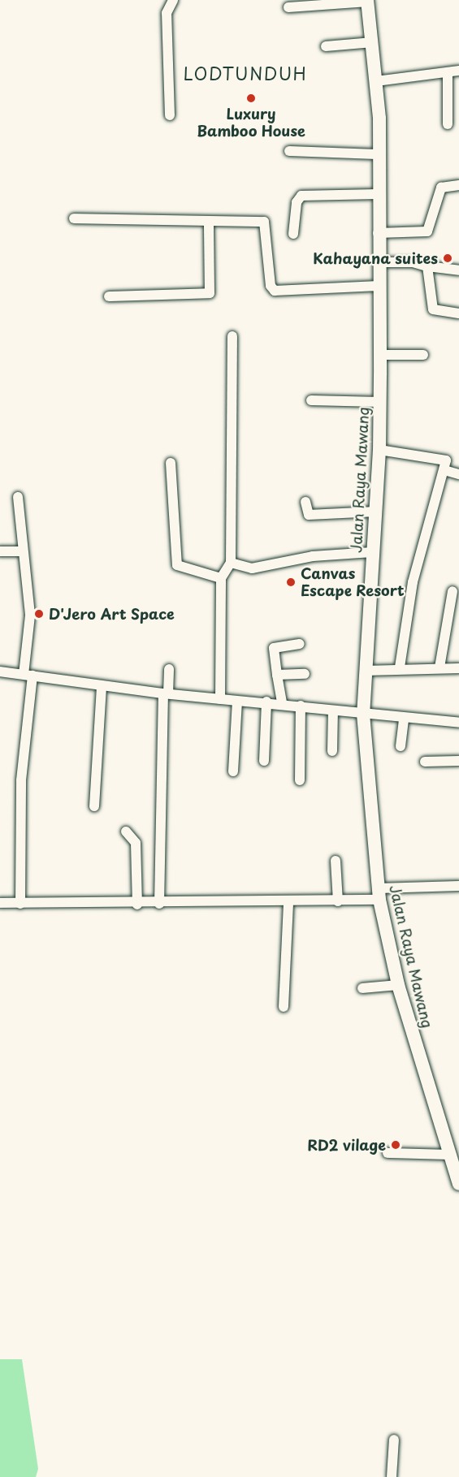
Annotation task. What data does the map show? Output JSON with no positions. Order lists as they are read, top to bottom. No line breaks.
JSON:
{"streets":{"main road":["Jalan Raya Mawang"]},"districts":["LODTUNDUH"],"places":["Luxury Bamboo House","Kahayana suites","Canvas Escape Resort","D'Jero Art Space","RD2 vilage"]}
